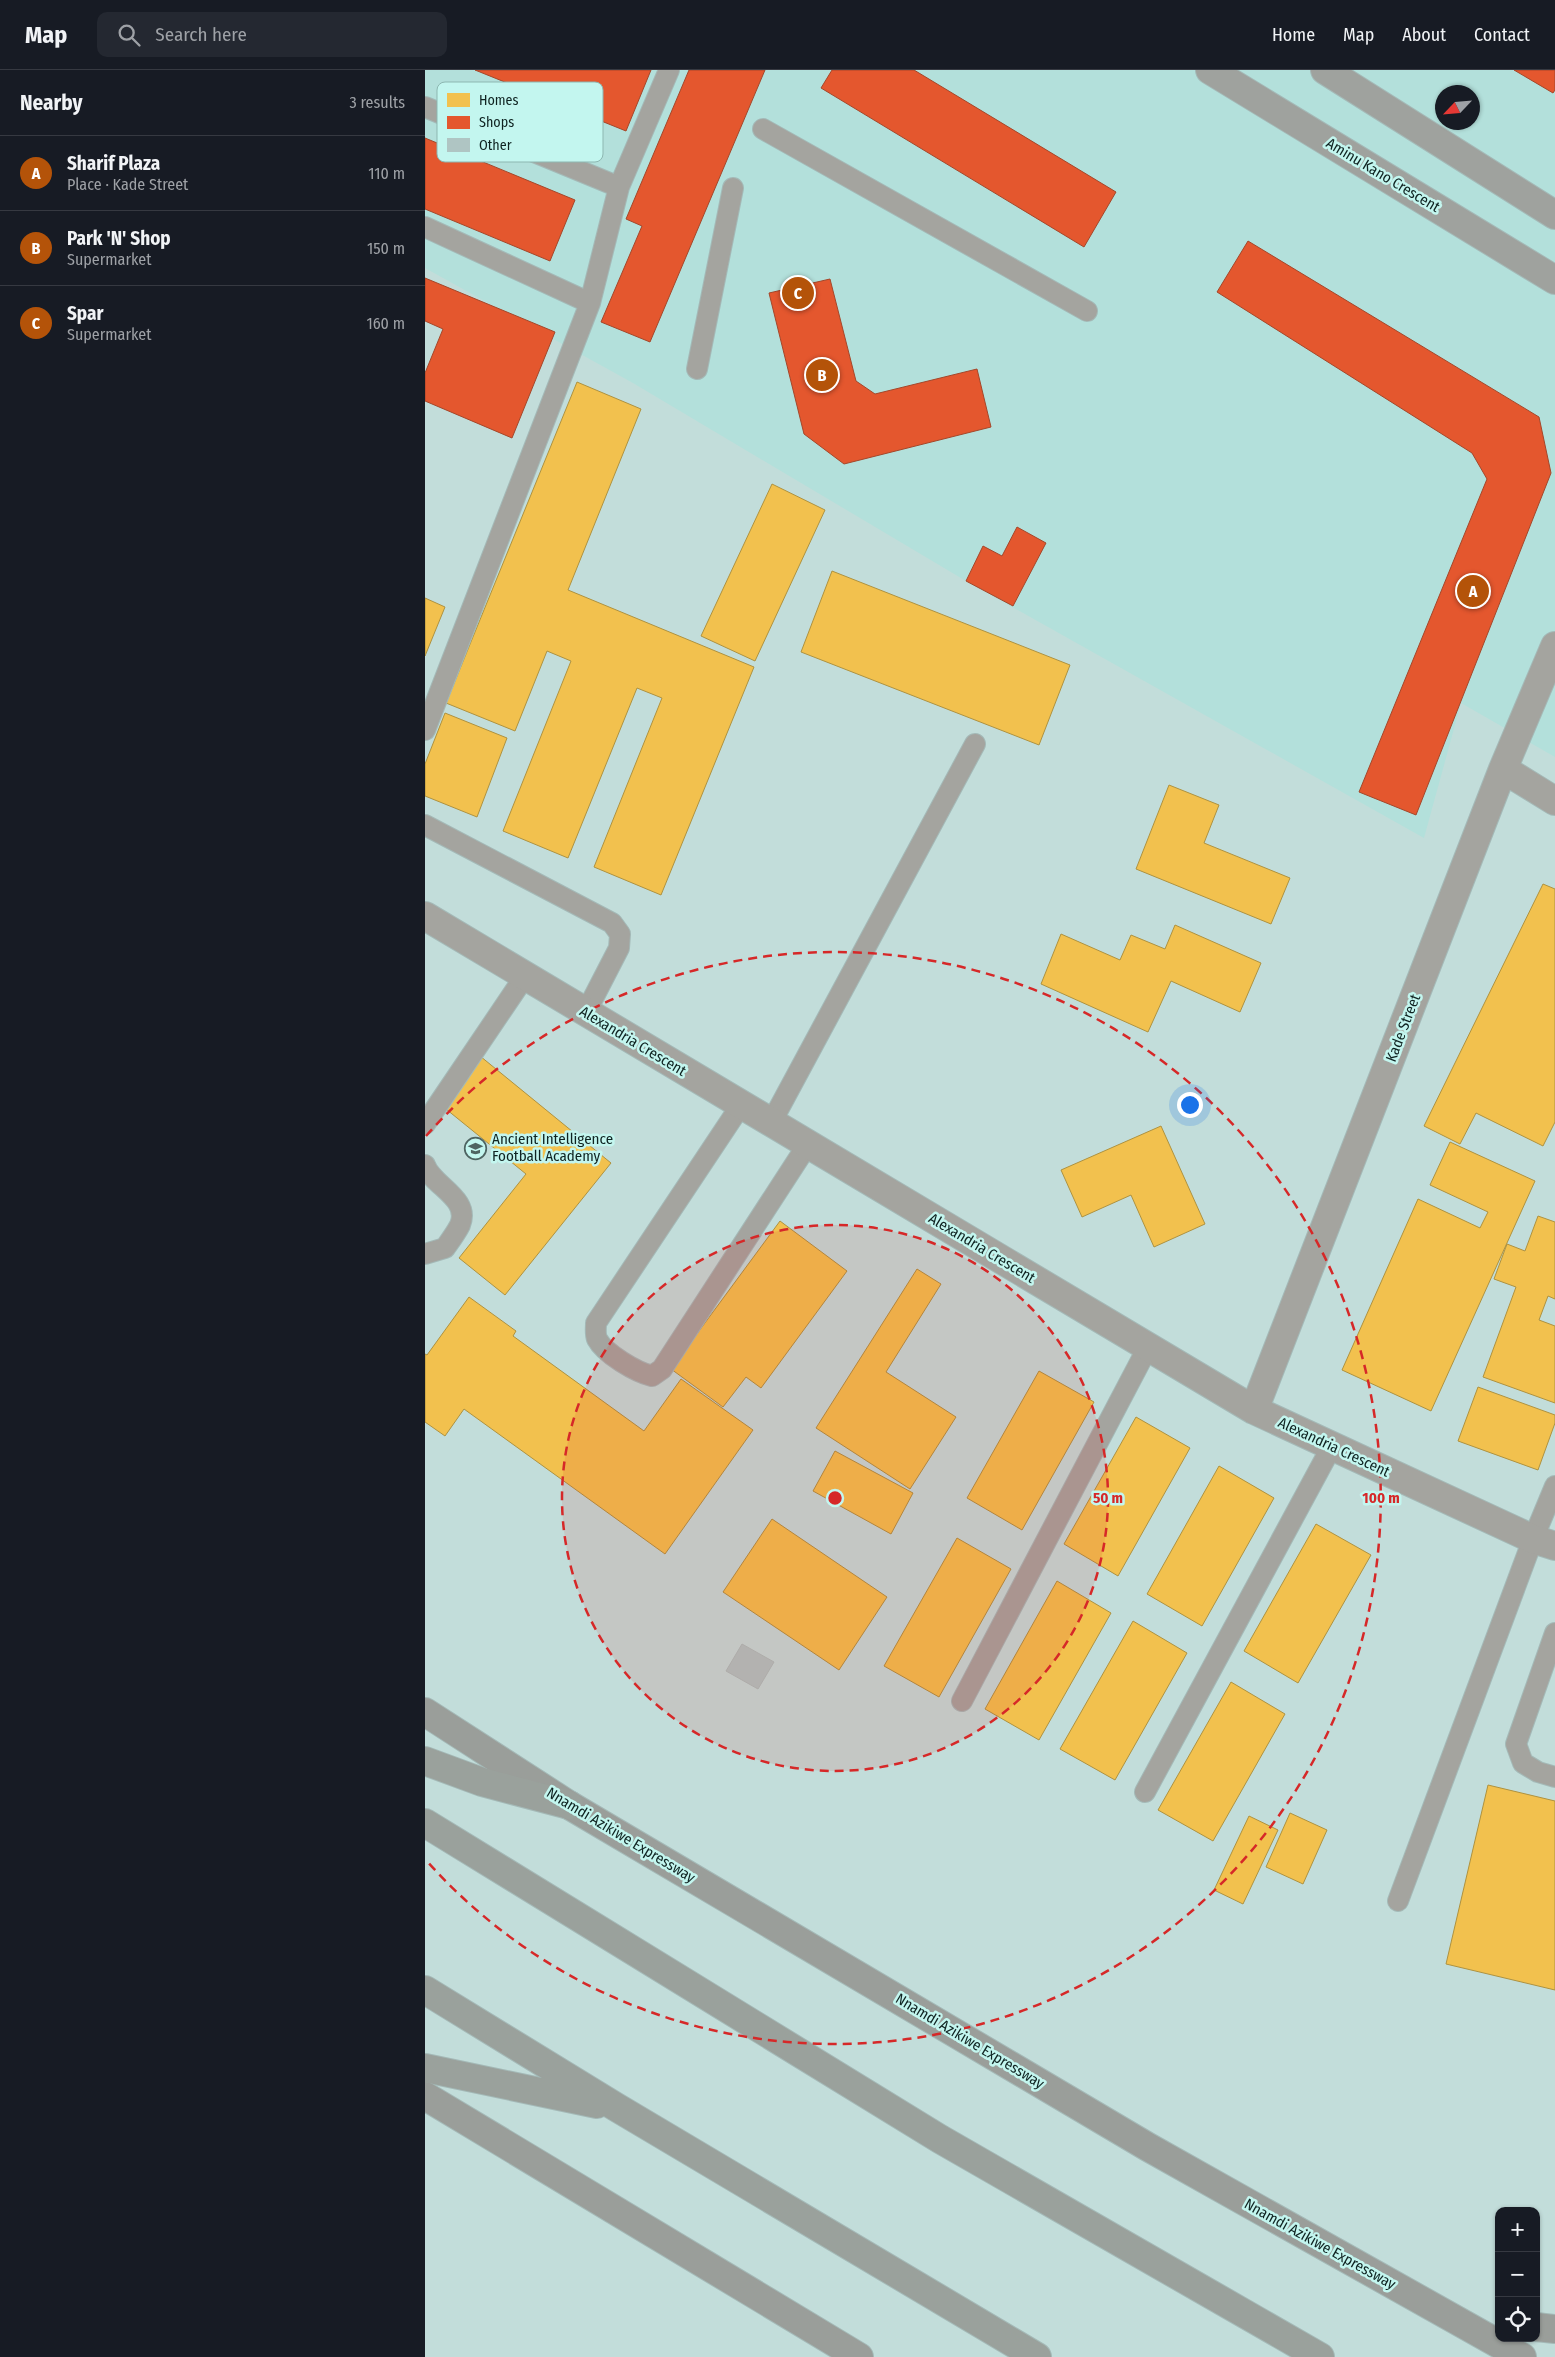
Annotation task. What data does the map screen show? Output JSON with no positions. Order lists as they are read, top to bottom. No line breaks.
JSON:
{"streets":{"highway":["Nnamdi Azikiwe Expressway"],"main road":["Aminu Kano Crescent"],"street":["Kade Street","Alexandria Crescent"]},"crossings":[["Kade Street","Alexandria Crescent"]],"places":{"school or university":["Ancient Intelligence Football Academy"]},"legend":["Homes","Shops","Other"],"north":"bottom left","page":{"header":"Map","search":"Search here","nav":["Home","Map","About","Contact"],"heading":["Nearby","3 results"],"list":[{"mark":"A","name":"Sharif Plaza","note":"Place · Kade Street","value":"110 m"},{"mark":"B","name":"Park 'N' Shop","note":"Supermarket","value":"150 m"},{"mark":"C","name":"Spar","note":"Supermarket","value":"160 m"}],"pins":["C","B","A"],"map_buttons":["+","−"]},"rings":["50 m","100 m"]}
